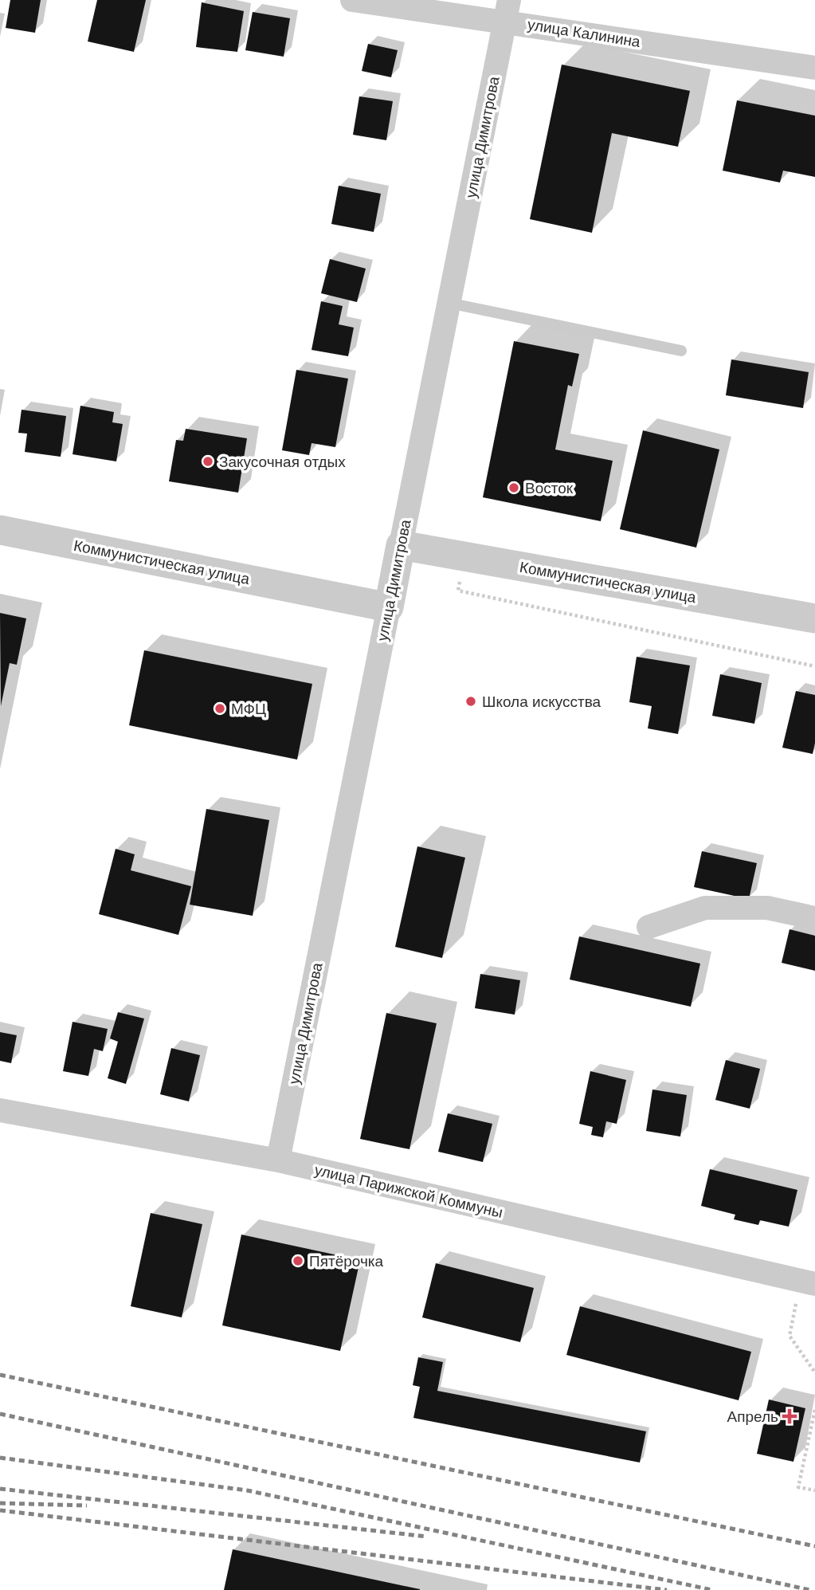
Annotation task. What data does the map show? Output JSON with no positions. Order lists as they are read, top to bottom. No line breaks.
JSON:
{"streets":{"street":["улица Калинина","улица Димитрова","Коммунистическая улица","улица Парижской Коммуны"]},"crossings":[["улица Калинина","улица Димитрова"],["улица Димитрова","Коммунистическая улица"],["улица Димитрова","улица Парижской Коммуны"]],"places":{"other":["Закусочная отдых","Восток","Школа искусства","МФЦ","Пятёрочка"],"health":["Апрель"]}}
